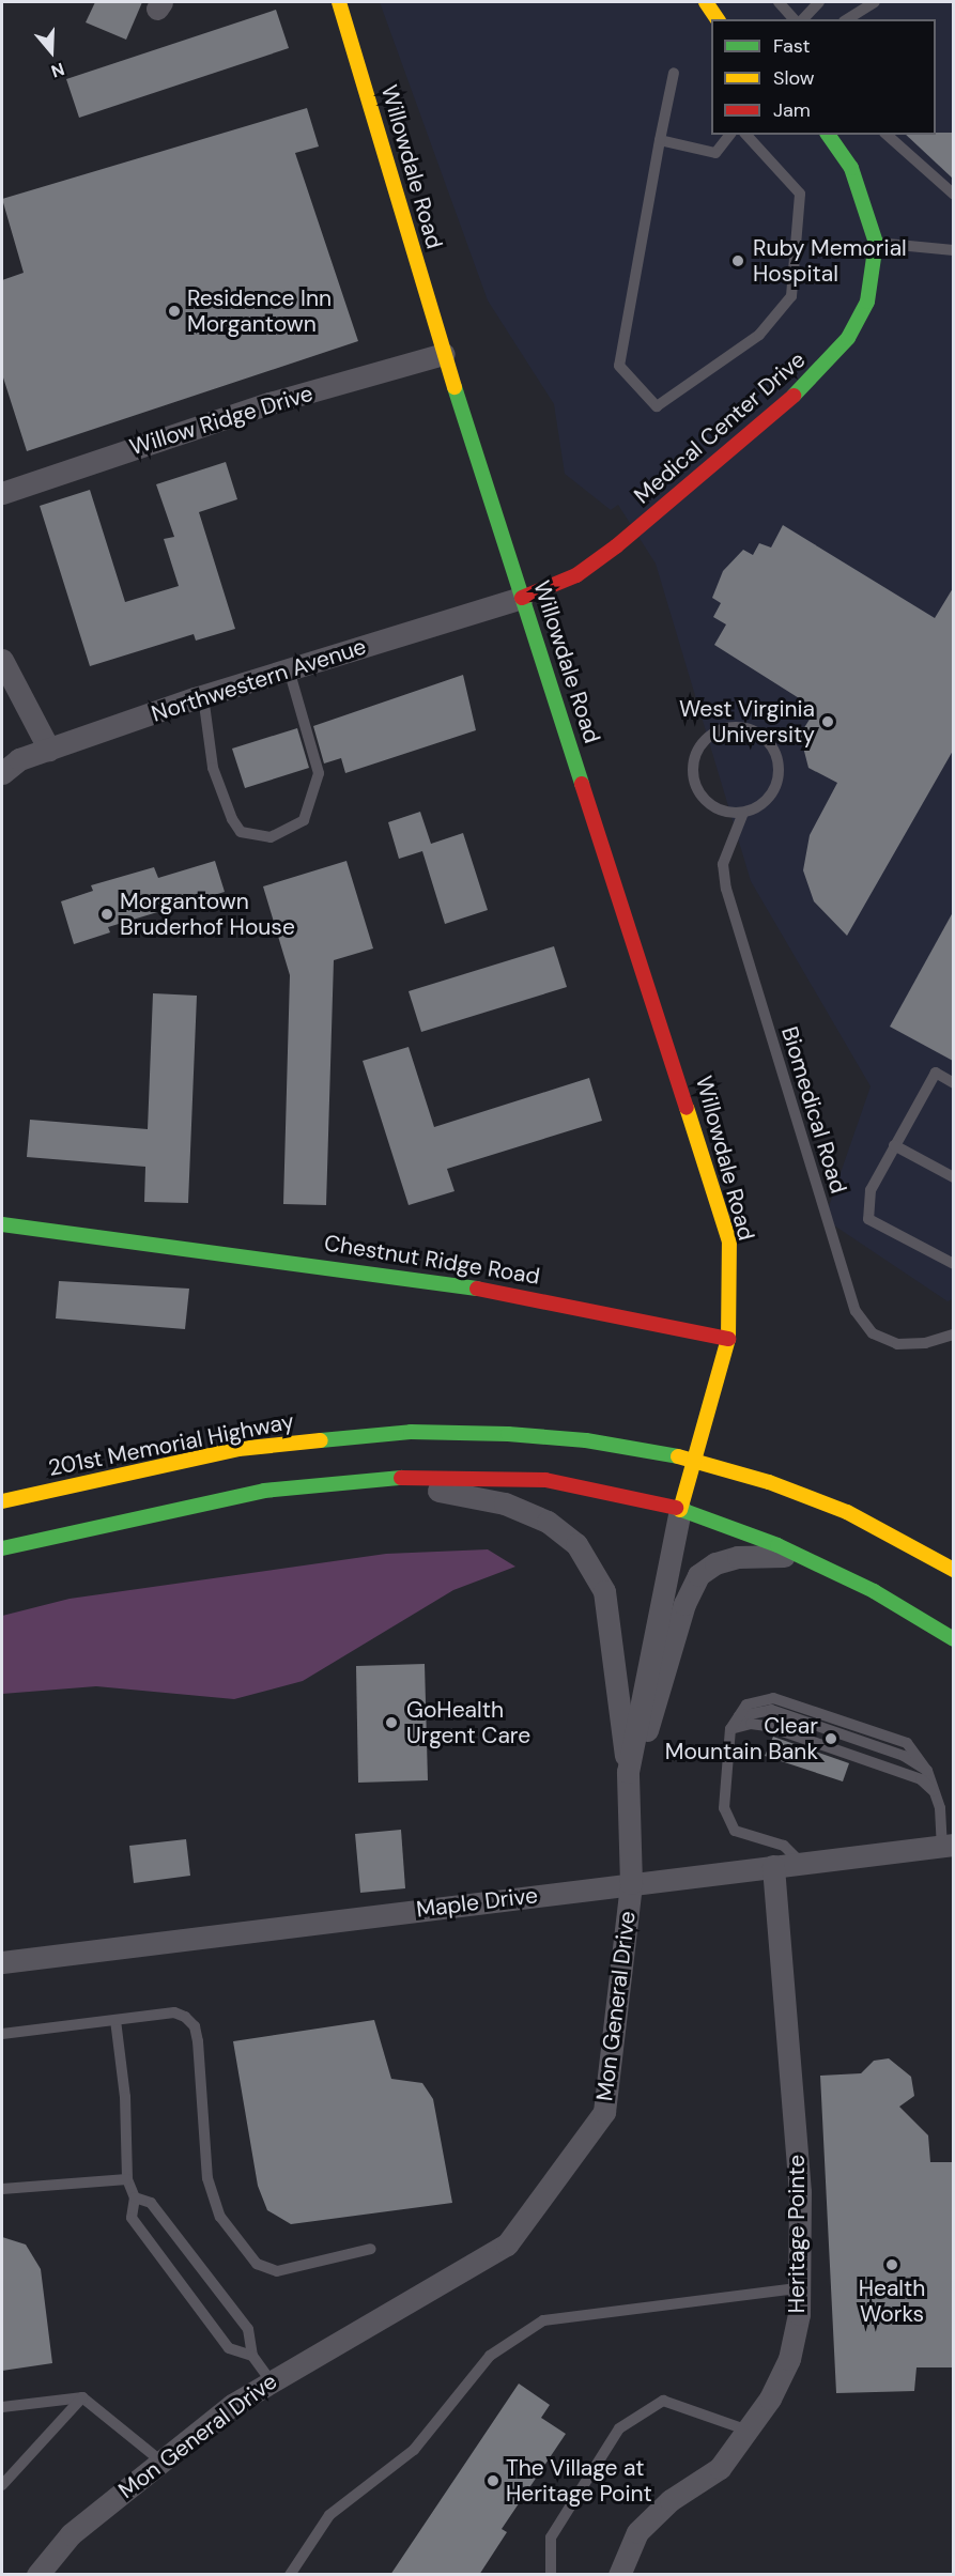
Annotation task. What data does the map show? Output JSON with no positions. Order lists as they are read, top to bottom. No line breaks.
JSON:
{"streets":{"street":["Willowdale Road","Willow Ridge Drive","Medical Center Drive","Northwestern Avenue","Chestnut Ridge Road","201st Memorial Highway","Maple Drive","Mon General Drive","Heritage Pointe"],"lane":["Biomedical Road"]},"crossings":[["Willowdale Road","Willow Ridge Drive"],["Willowdale Road","Medical Center Drive"],["Willowdale Road","Northwestern Avenue"],["Willowdale Road","Chestnut Ridge Road"],["Medical Center Drive","Northwestern Avenue"],["Maple Drive","Mon General Drive"],["Maple Drive","Heritage Pointe"]],"places":["Ruby Memorial Hospital","Residence Inn Morgantown","West Virginia University","Morgantown Bruderhof House","GoHealth Urgent Care","Clear Mountain Bank","Health Works","The Village at Heritage Point"],"legend":["Fast","Slow","Jam"],"north":"bottom"}
